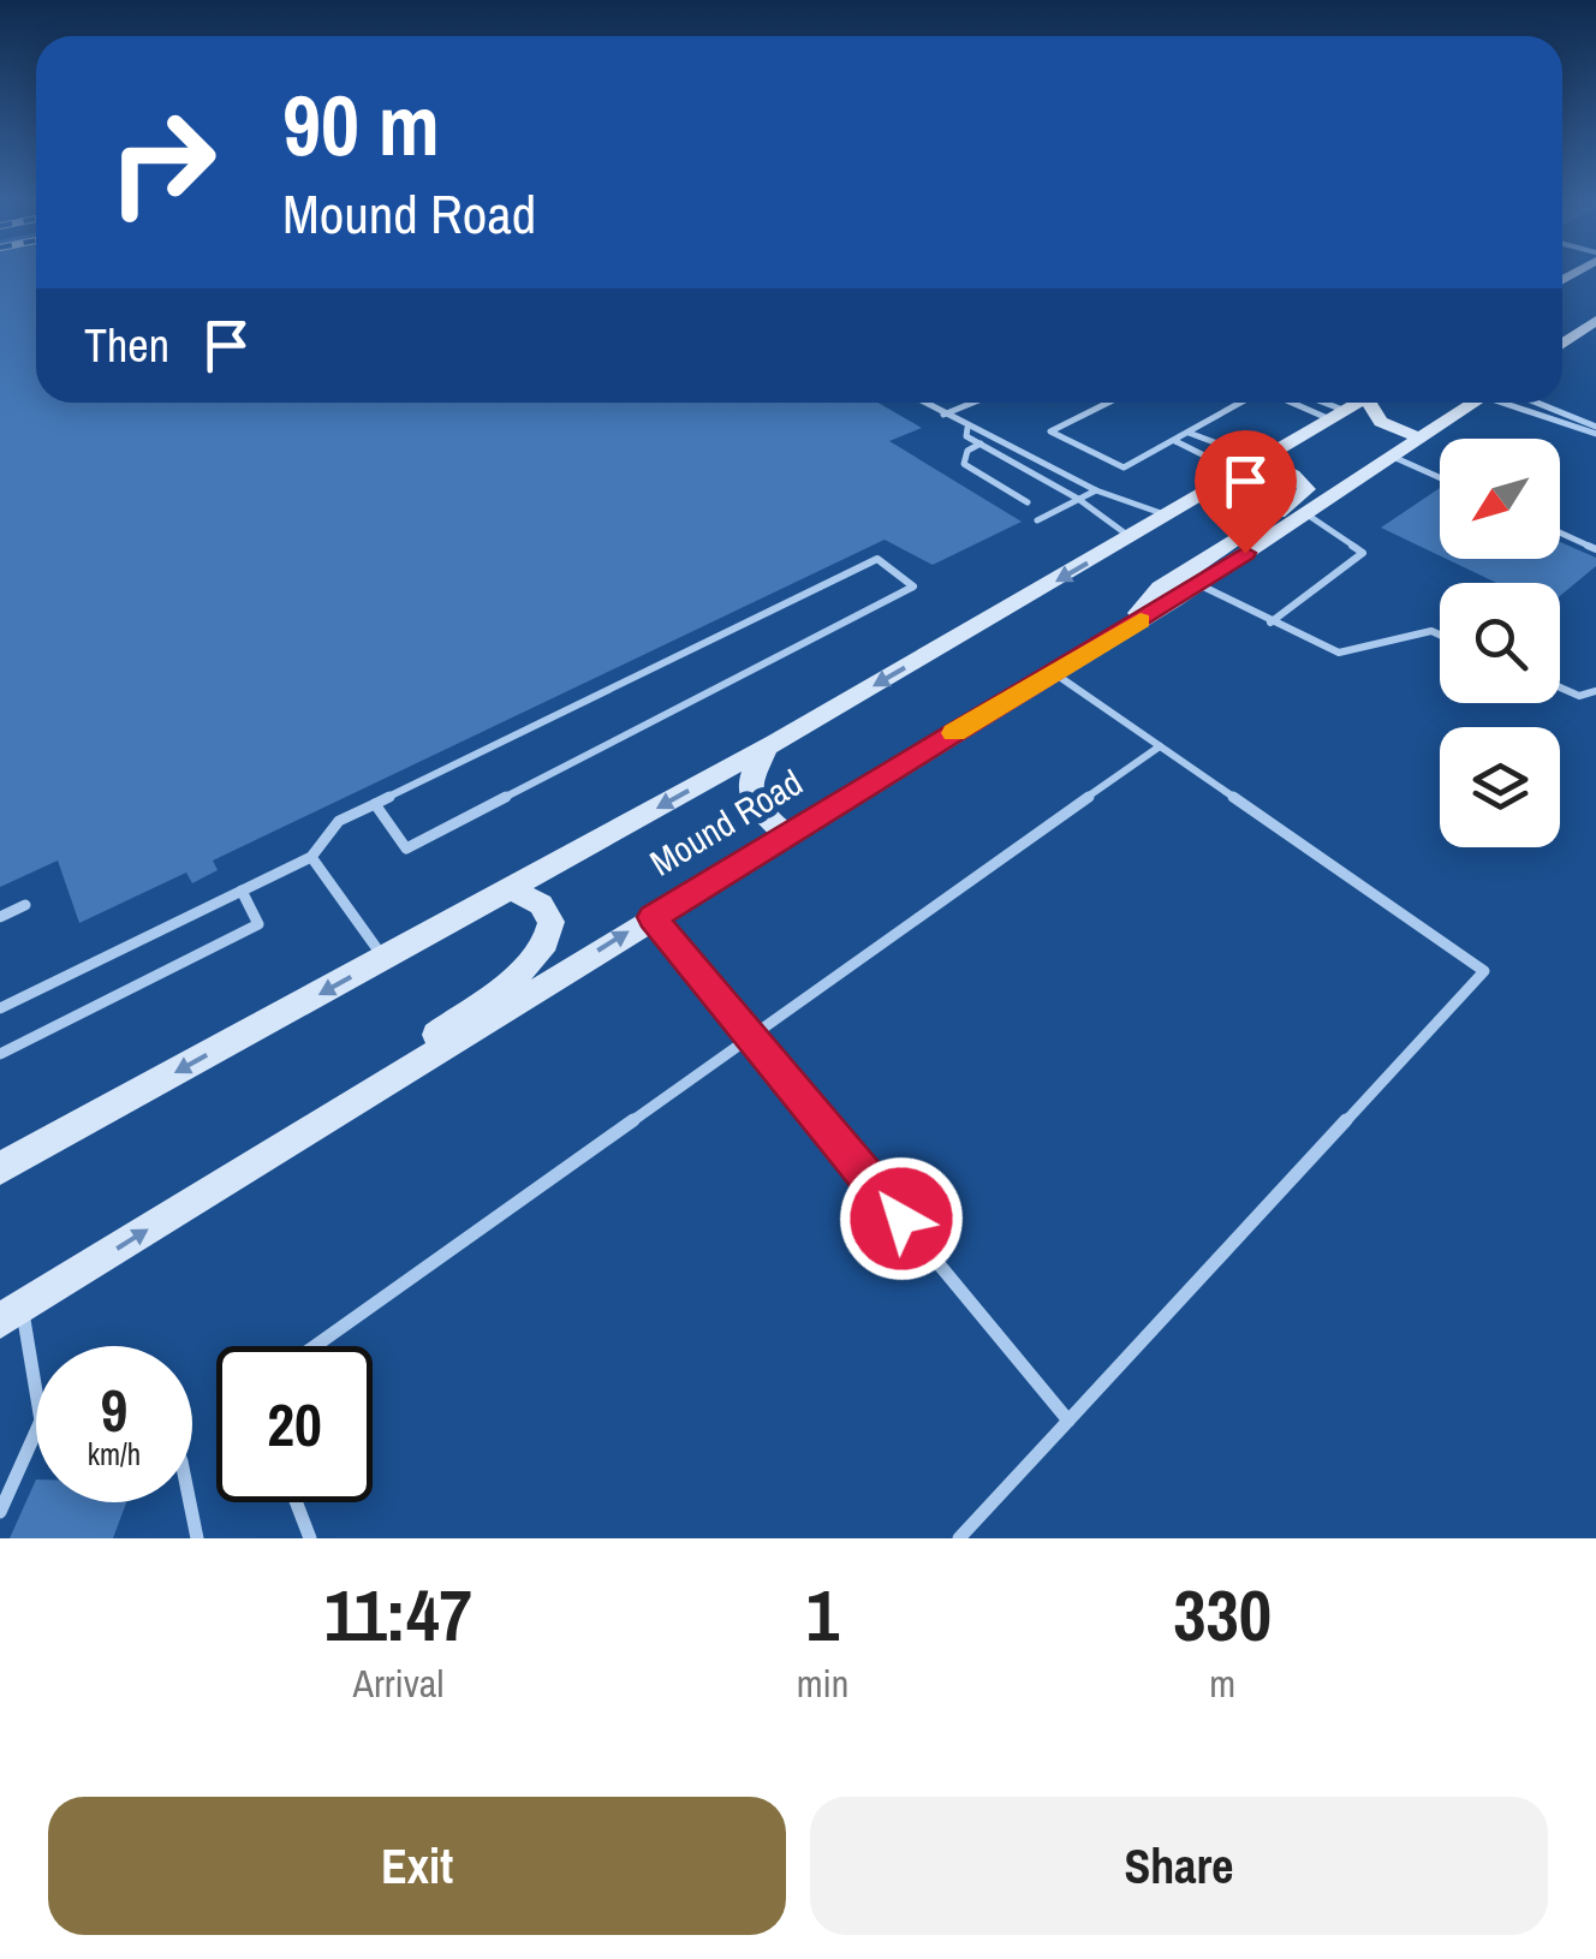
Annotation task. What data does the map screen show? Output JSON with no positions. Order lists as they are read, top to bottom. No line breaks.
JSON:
{"streets":{"main road":["Mound Road"]},"north":"bottom left","page":{"turn":["90 m","Mound Road"],"then":"Then","speed":"9 km/h","limit":"20","eta":["11:47","Arrival","1","min","330","m"],"buttons":["Exit","Share"]}}
